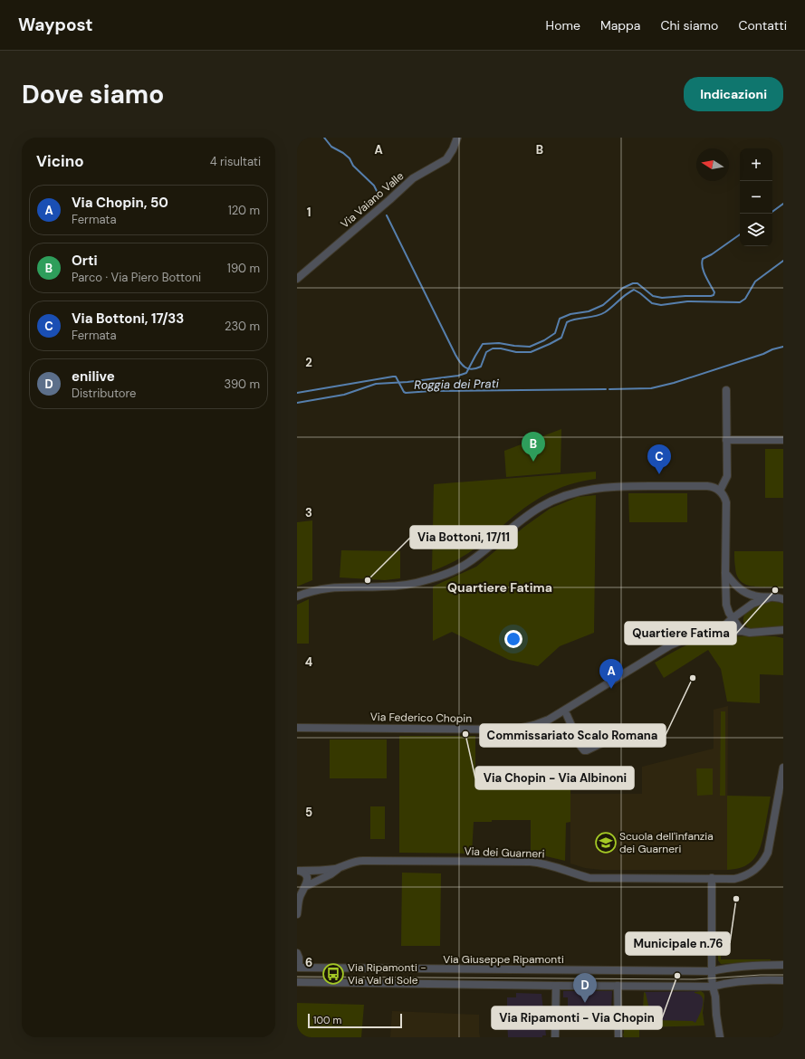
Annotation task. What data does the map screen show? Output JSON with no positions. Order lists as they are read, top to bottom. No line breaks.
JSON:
{"streets":{"street":["Via Vaiano Valle","Via Federico Chopin","Via dei Guarneri","Via Giuseppe Ripamonti"]},"districts":["Quartiere Fatima"],"water":["Roggia dei Prati"],"places":{"other":["Via Bottoni, 17/11","Quartiere Fatima","Commissariato Scalo Romana","Via Chopin - Via Albinoni","Municipale n.76","Via Ripamonti - Via Chopin"],"school or university":["Scuola dell'infanzia dei Guarneri"],"bus stop":["Via Ripamonti - Via Val di Sole"]},"scale_bar":"100 m","north":"left","page":{"header":"Waypost","nav":["Home","Mappa","Chi siamo","Contatti"],"buttons":"Indicazioni","title":"Dove siamo","heading":["Vicino","4 risultati"],"map_buttons":["+","−"],"list":[{"mark":"A","name":"Via Chopin, 50","note":"Fermata","value":"120 m"},{"mark":"B","name":"Orti","note":"Parco · Via Piero Bottoni","value":"190 m"},{"mark":"C","name":"Via Bottoni, 17/33","note":"Fermata","value":"230 m"},{"mark":"D","name":"enilive","note":"Distributore","value":"390 m"}],"pins":["B","C","A","D"],"scale":"100 m"},"grid":{"columns":["A","B"],"rows":["1","2","3","4","5","6"]}}
